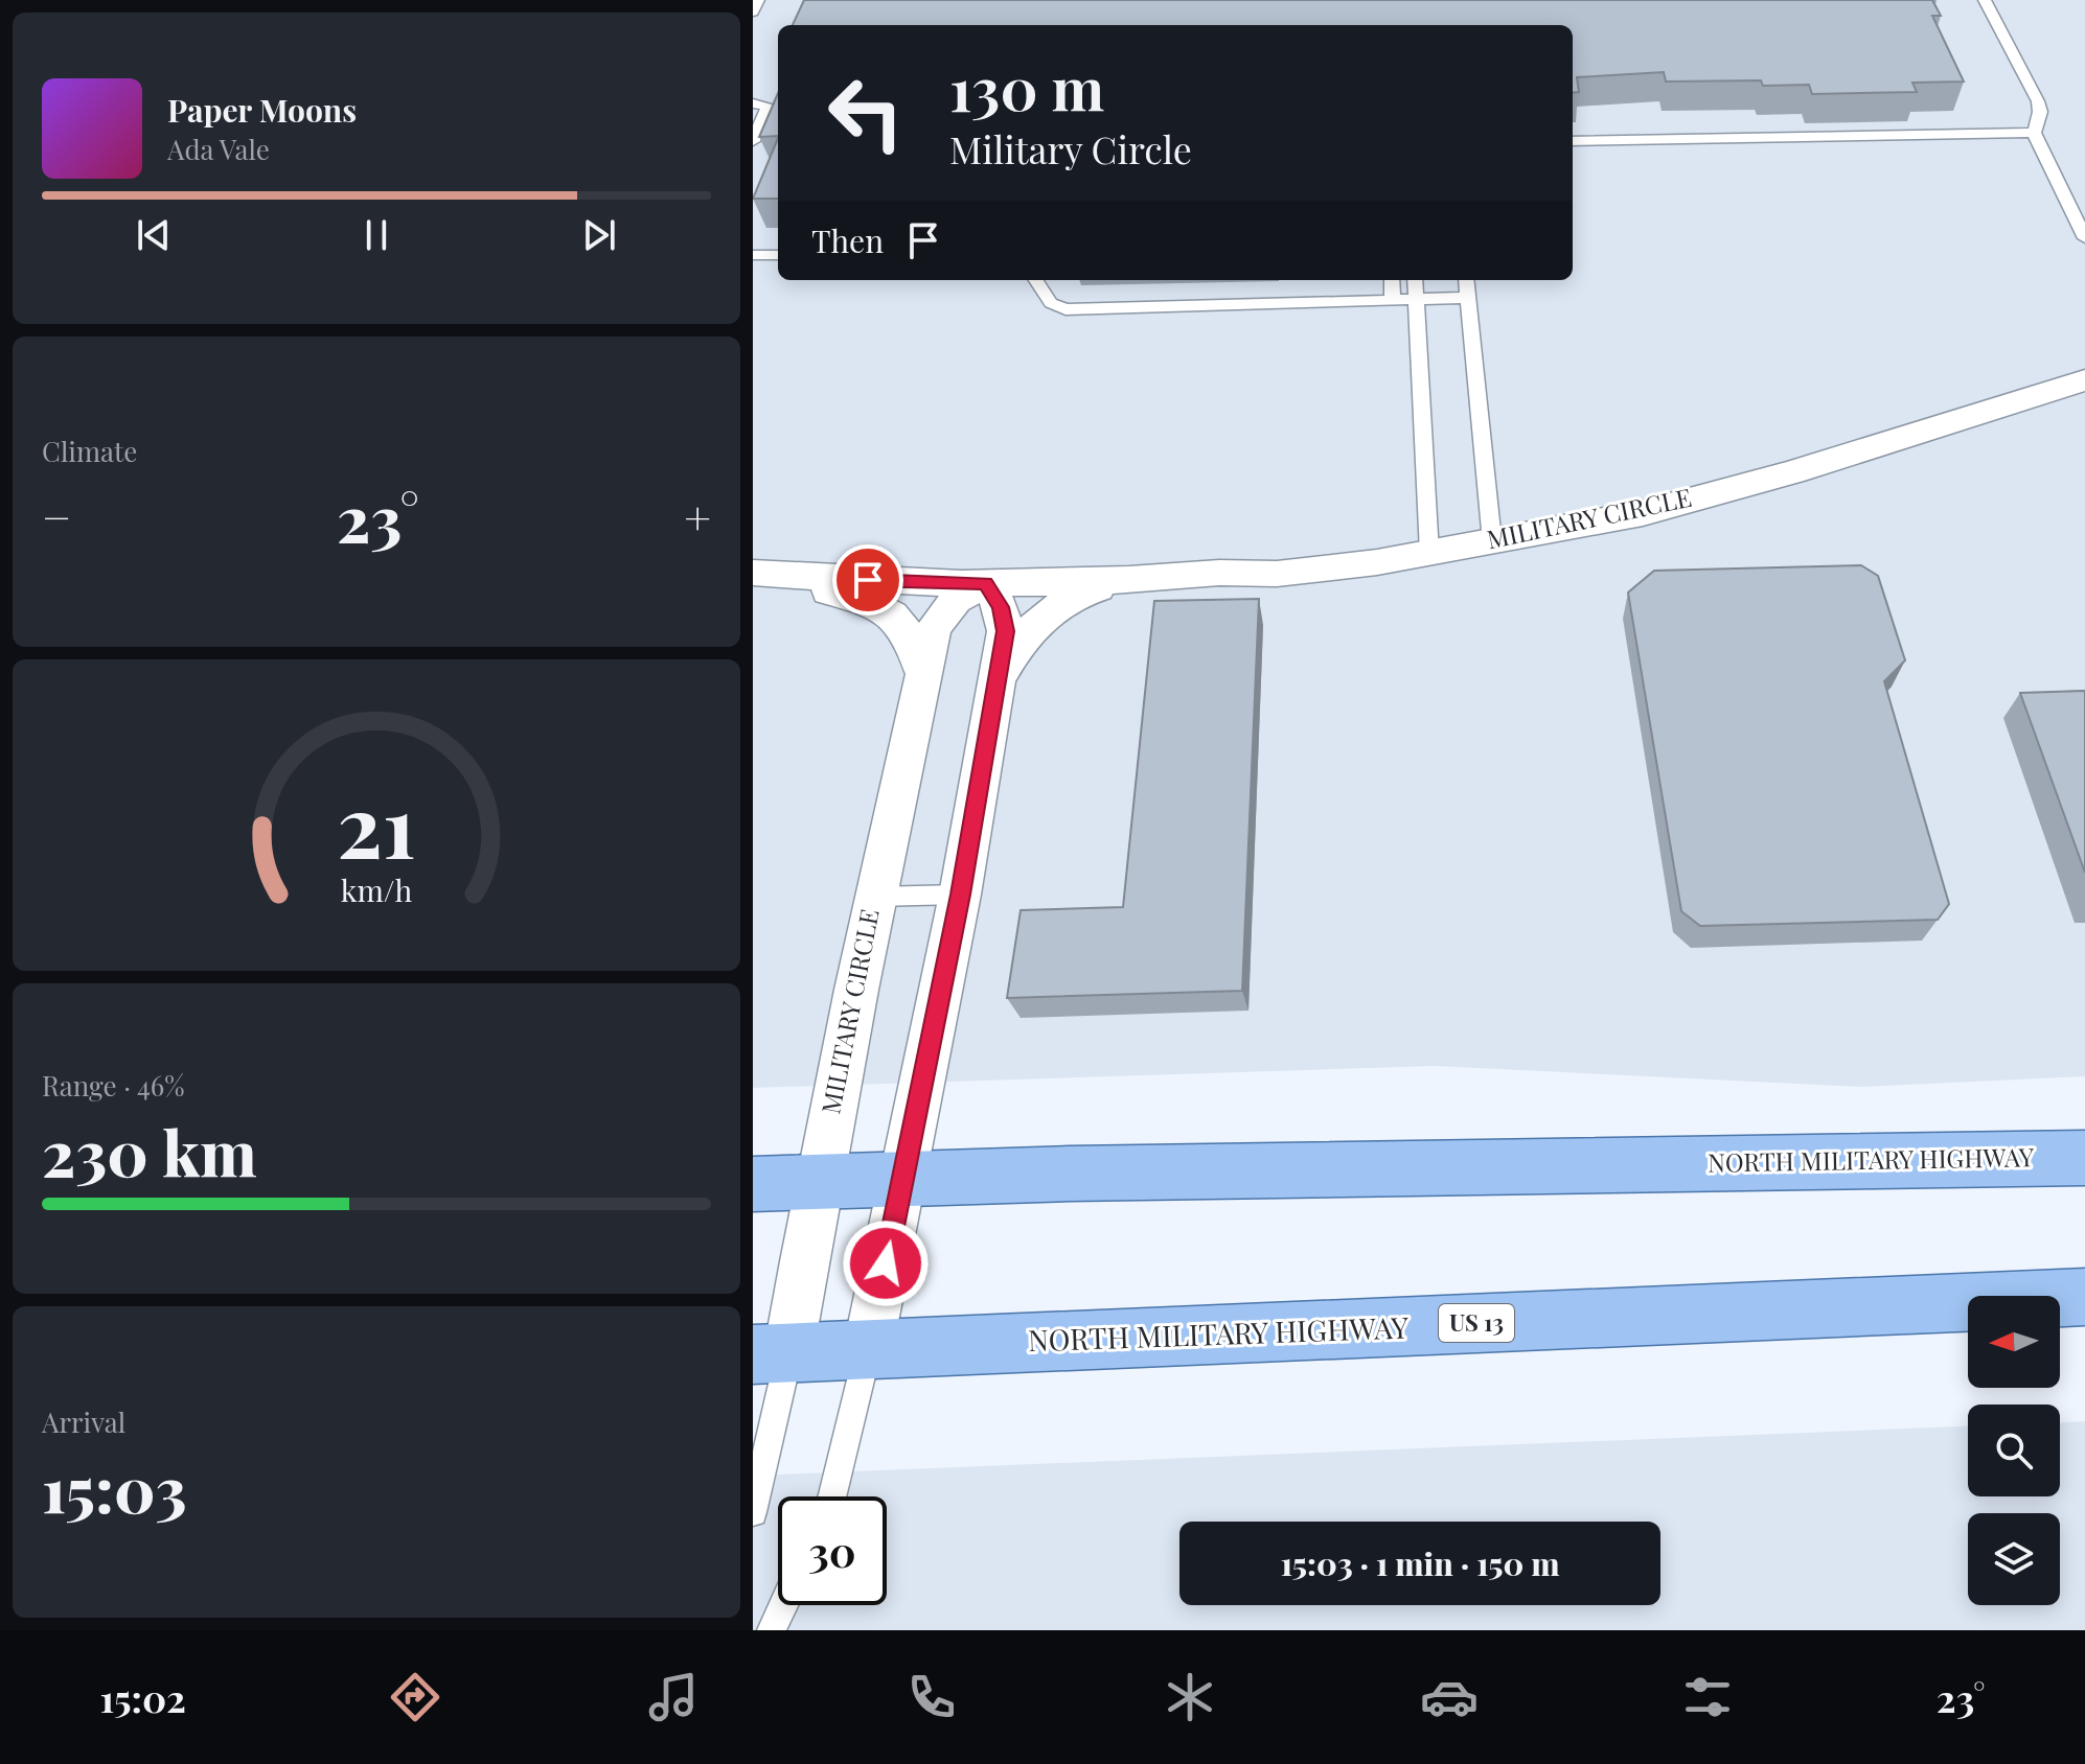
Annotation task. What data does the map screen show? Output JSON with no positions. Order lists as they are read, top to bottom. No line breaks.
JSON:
{"streets":{"main road":["NORTH MILITARY HIGHWAY","US 13"],"street":["MILITARY CIRCLE"]},"crossings":[["MILITARY CIRCLE","NORTH MILITARY HIGHWAY"]],"north":"left","page":{"turn":["130 m","Military Circle"],"song":["Paper Moons","Ada Vale"],"then":"Then","tile":["Climate",["Range · 46%","230 km"],["Arrival","15:03"]],"heat":["−","23°","+"],"limit":"30","trip":"15:03 · 1 min · 150 m","tabs":["15:02","23°"],"gauge":["21","km/h"]}}
